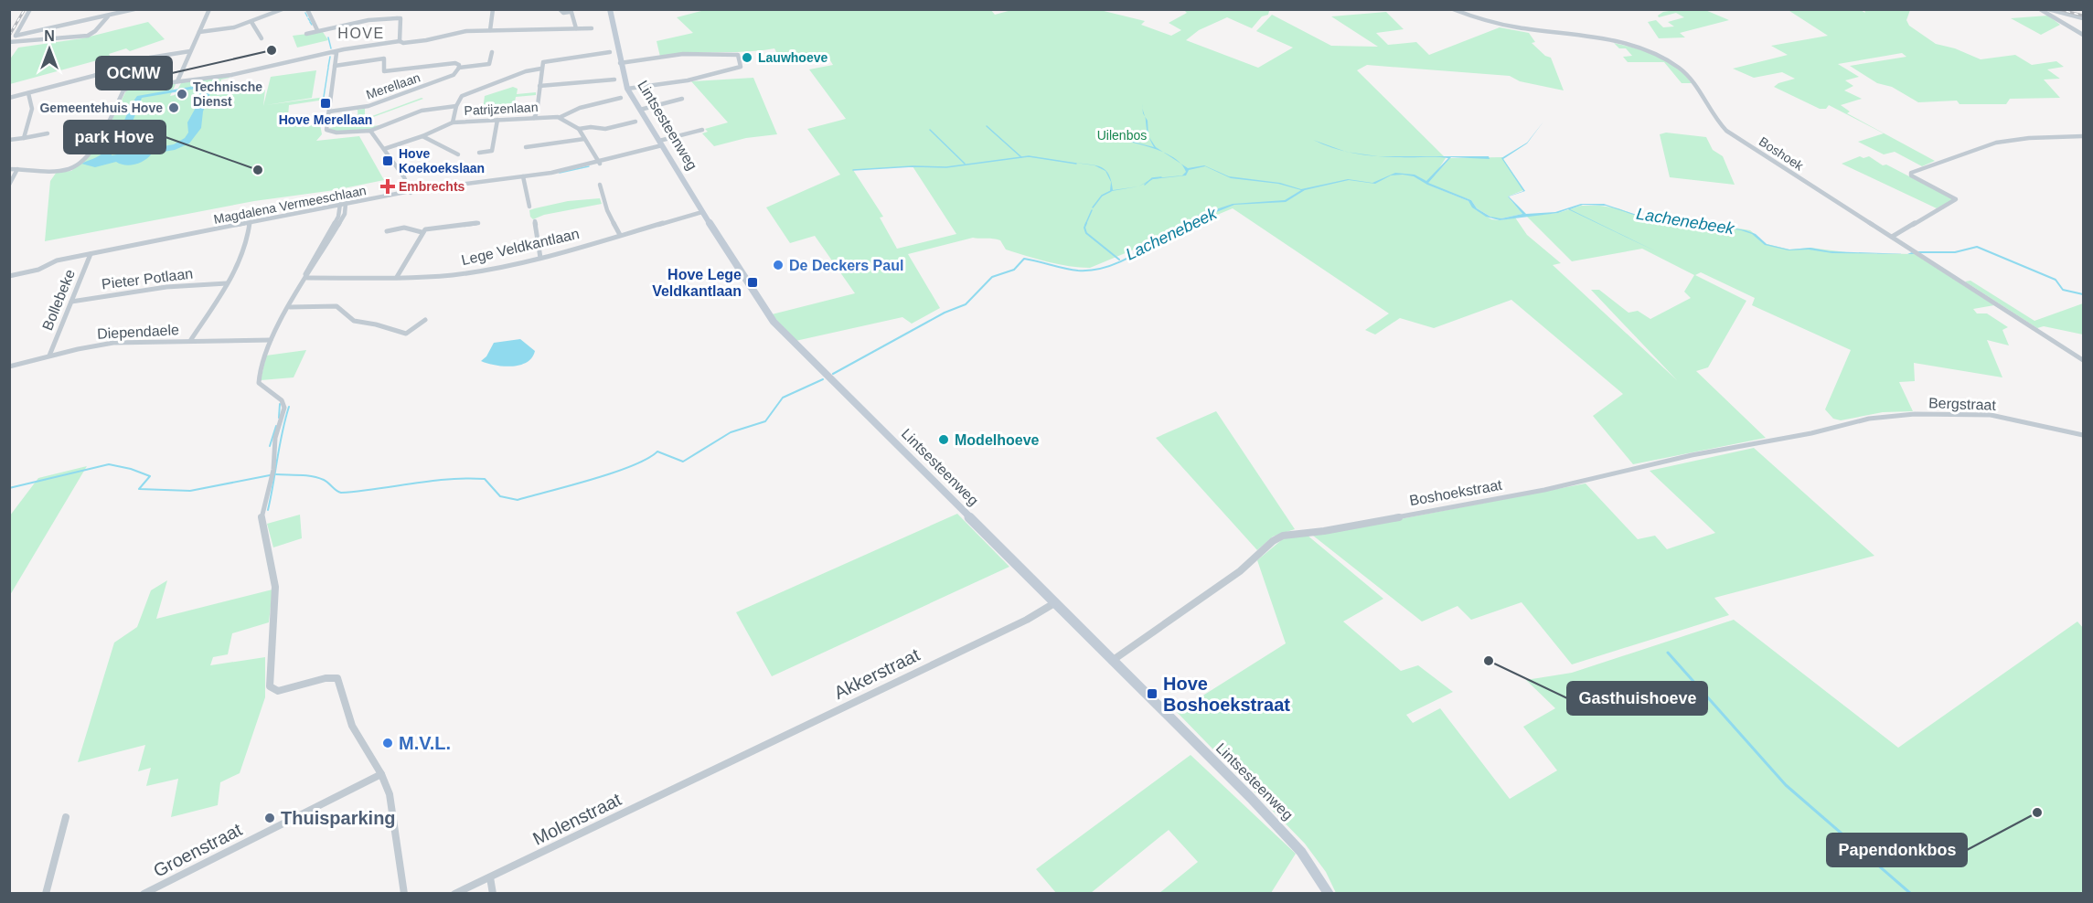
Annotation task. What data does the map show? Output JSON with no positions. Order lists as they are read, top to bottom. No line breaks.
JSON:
{"streets":{"street":["Merellaan","Patrijzenlaan","Lintsesteenweg","Boshoek","Magdalena Vermeeschlaan","Lege Veldkantlaan","Pieter Potlaan","Bollebeke","Diependaele","Bergstraat","Boshoekstraat","Akkerstraat","Molenstraat","Groenstraat"]},"crossings":[["Patrijzenlaan","Magdalena Vermeeschlaan"],["Lintsesteenweg","Magdalena Vermeeschlaan"],["Lintsesteenweg","Lege Veldkantlaan"],["Lintsesteenweg","Boshoekstraat"],["Lintsesteenweg","Akkerstraat"],["Magdalena Vermeeschlaan","Bollebeke"],["Pieter Potlaan","Bollebeke"],["Bollebeke","Diependaele"],["Bergstraat","Boshoekstraat"],["Akkerstraat","Molenstraat"]],"districts":["HOVE"],"water":["Lachenebeek"],"parks":["Uilenbos"],"places":{"other":["OCMW","Lauwhoeve","Technische Dienst","Gemeentehuis Hove","park Hove","De Deckers Paul","Modelhoeve","Gasthuishoeve","M.V.L.","Papendonkbos","Thuisparking"],"transit":["Hove Merellaan","Hove Koekoekslaan","Hove Lege Veldkantlaan","Hove Boshoekstraat"],"health":["Embrechts"]},"north":"top"}
